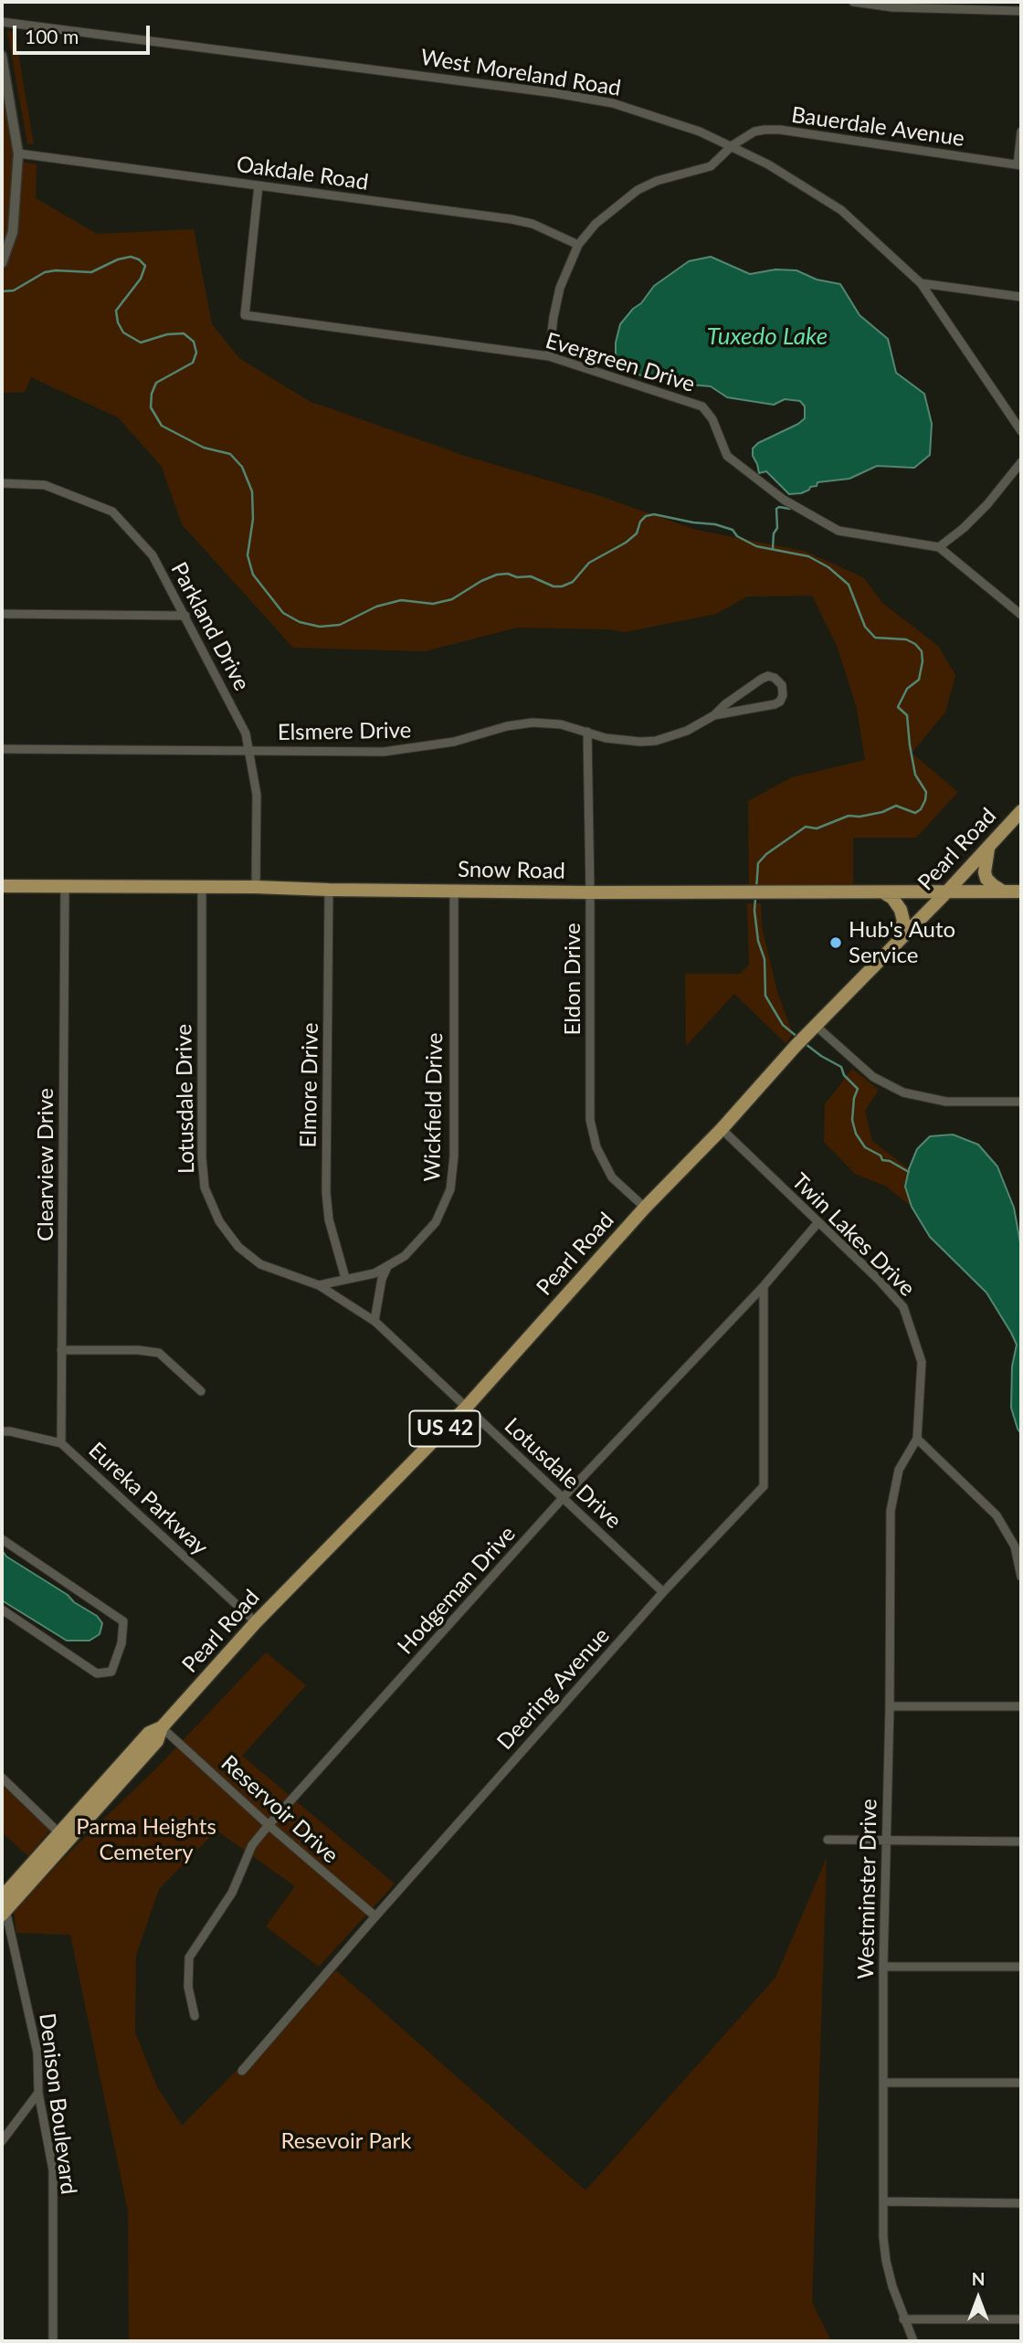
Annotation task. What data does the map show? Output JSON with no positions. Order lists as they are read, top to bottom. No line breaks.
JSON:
{"streets":{"main road":["Pearl Road","Snow Road","US 42"],"street":["West Moreland Road","Bauerdale Avenue","Oakdale Road","Evergreen Drive","Parkland Drive","Elsmere Drive","Eldon Drive","Elmore Drive","Lotusdale Drive","Wickfield Drive","Clearview Drive","Twin Lakes Drive","Eureka Parkway","Hodgeman Drive","Deering Avenue","Reservoir Drive","Westminster Drive","Denison Boulevard"]},"crossings":[["West Moreland Road","Bauerdale Avenue"],["Bauerdale Avenue","Oakdale Road"],["Bauerdale Avenue","Evergreen Drive"],["Oakdale Road","Evergreen Drive"],["Parkland Drive","Elsmere Drive"],["Parkland Drive","Snow Road"],["Elsmere Drive","Eldon Drive"],["Pearl Road","Snow Road"],["Pearl Road","Eldon Drive"],["Pearl Road","Lotusdale Drive"],["Pearl Road","Twin Lakes Drive"],["Pearl Road","Eureka Parkway"],["Pearl Road","Reservoir Drive"],["Pearl Road","Denison Boulevard"],["Snow Road","Eldon Drive"],["Snow Road","Elmore Drive"],["Snow Road","Lotusdale Drive"],["Snow Road","Wickfield Drive"],["Snow Road","Clearview Drive"],["Elmore Drive","Wickfield Drive"],["Lotusdale Drive","Wickfield Drive"],["Lotusdale Drive","Hodgeman Drive"],["Lotusdale Drive","Deering Avenue"],["Clearview Drive","Eureka Parkway"],["Twin Lakes Drive","Hodgeman Drive"],["Twin Lakes Drive","Westminster Drive"],["Hodgeman Drive","Deering Avenue"],["Hodgeman Drive","Reservoir Drive"],["Deering Avenue","Reservoir Drive"]],"water":["Tuxedo Lake"],"parks":["Parma Heights Cemetery","Resevoir Park"],"places":["Hub's Auto Service"],"scale_bar":"100 m","north":"top"}
